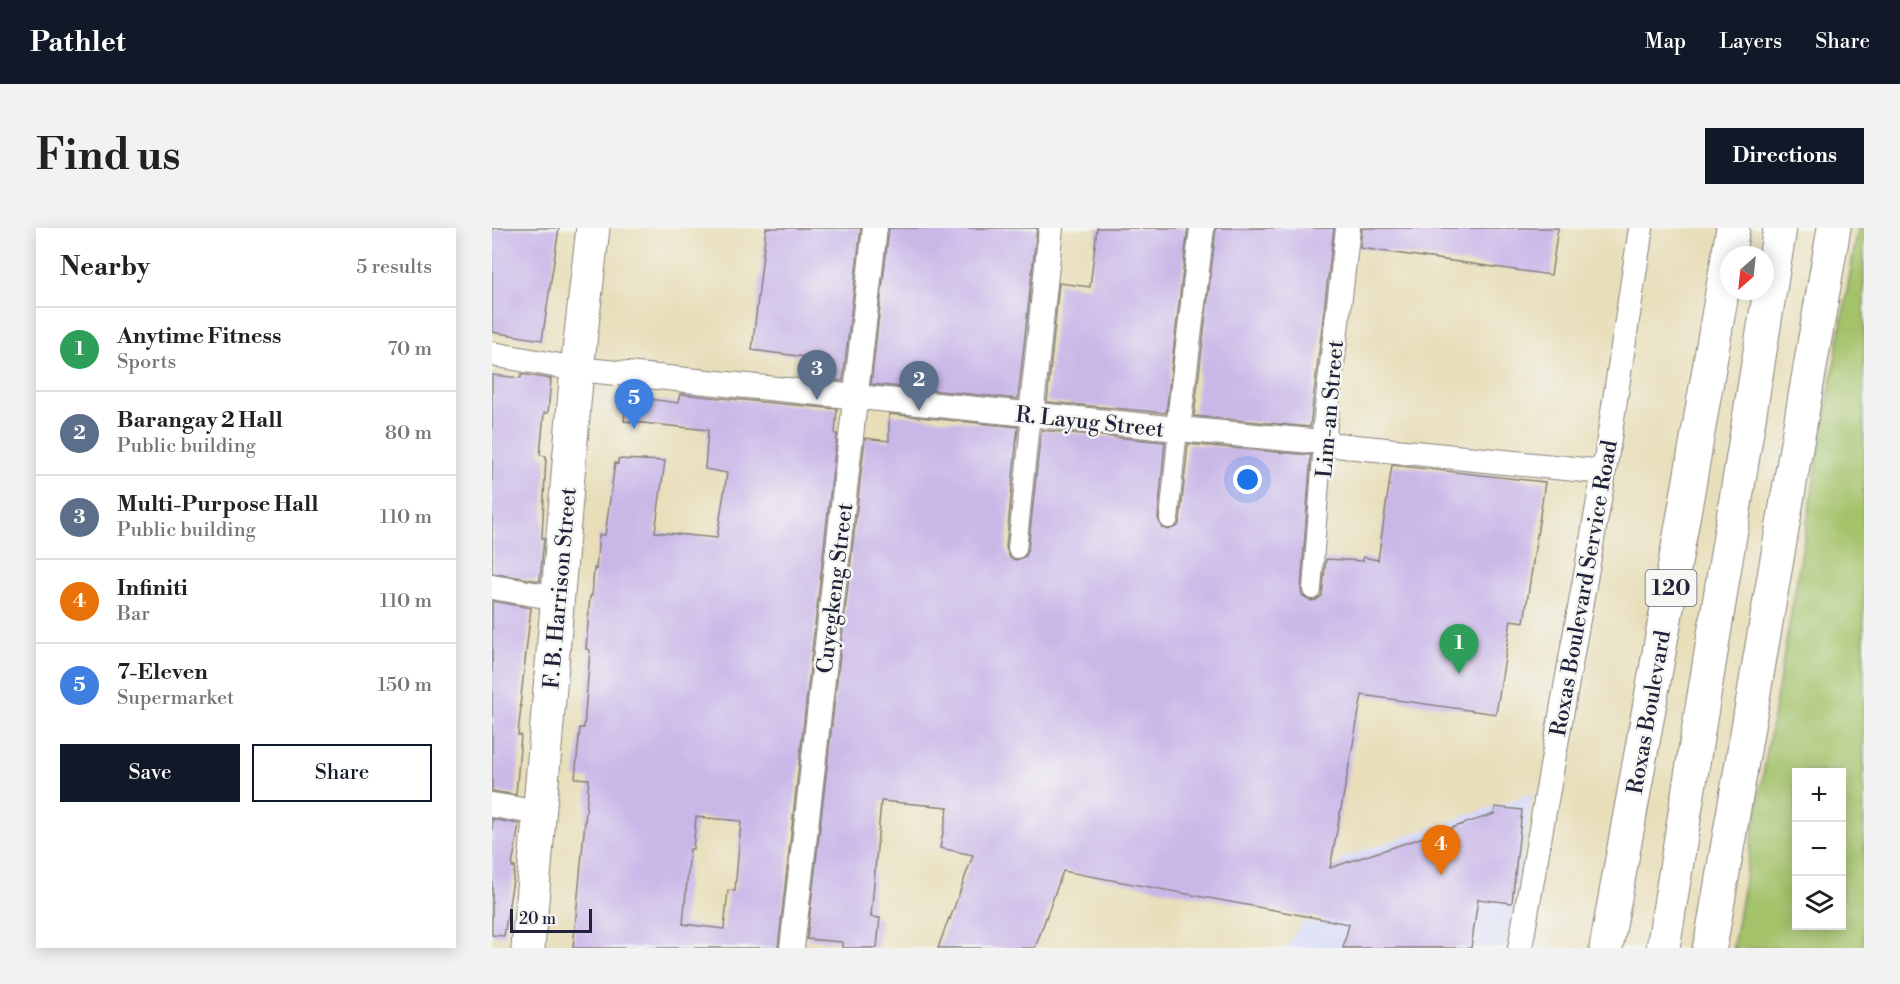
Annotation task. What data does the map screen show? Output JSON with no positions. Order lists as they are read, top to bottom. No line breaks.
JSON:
{"streets":{"main road":["F. B. Harrison Street","120","Roxas Boulevard"],"street":["Lim-an Street","R. Layug Street","Cuyegkeng Street","Roxas Boulevard Service Road"]},"crossings":[["Lim-an Street","R. Layug Street"],["R. Layug Street","F. B. Harrison Street"],["R. Layug Street","Cuyegkeng Street"],["R. Layug Street","Roxas Boulevard Service Road"]],"scale_bar":"20 m","north":"bottom left","page":{"header":"Pathlet","nav":["Map","Layers","Share"],"buttons":["Directions",["Save","Share"]],"title":"Find us","heading":["Nearby","5 results"],"list":[{"mark":"1","name":"Anytime Fitness","note":"Sports","value":"70 m"},{"mark":"2","name":"Barangay 2 Hall","note":"Public building","value":"80 m"},{"mark":"3","name":"Multi-Purpose Hall","note":"Public building","value":"110 m"},{"mark":"4","name":"Infiniti","note":"Bar","value":"110 m"},{"mark":"5","name":"7-Eleven","note":"Supermarket","value":"150 m"}],"pins":["3","2","5","1","4"],"map_buttons":["+","−"],"scale":"20 m"}}
